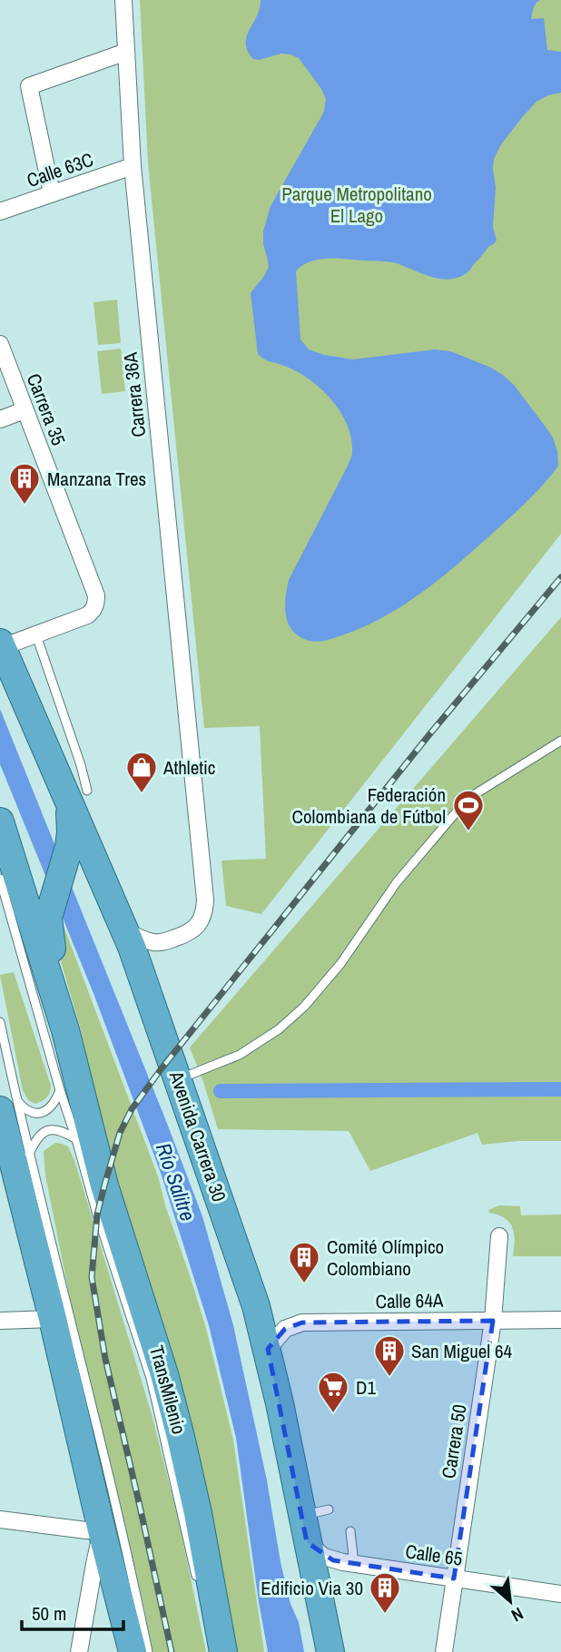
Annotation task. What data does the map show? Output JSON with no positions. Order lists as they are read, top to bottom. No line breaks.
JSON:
{"streets":{"highway":["Avenida Carrera 30"],"street":["Calle 63C","Carrera 36A","Carrera 35","Calle 64A","Carrera 50","Calle 65"],"lane":["TransMilenio"]},"crossings":[["Calle 63C","Carrera 36A"],["Avenida Carrera 30","Calle 64A"],["Avenida Carrera 30","Calle 65"],["Calle 64A","Carrera 50"],["Carrera 50","Calle 65"]],"water":["Río Salitre"],"parks":["Parque Metropolitano El Lago"],"places":{"building":["Manzana Tres","Comité Olímpico Colombiano","San Miguel 64","Edificio Via 30"],"shop":["Athletic"],"sports":["Federación Colombiana de Fútbol"],"supermarket":["D1"]},"scale_bar":"50 m","north":"bottom right"}
